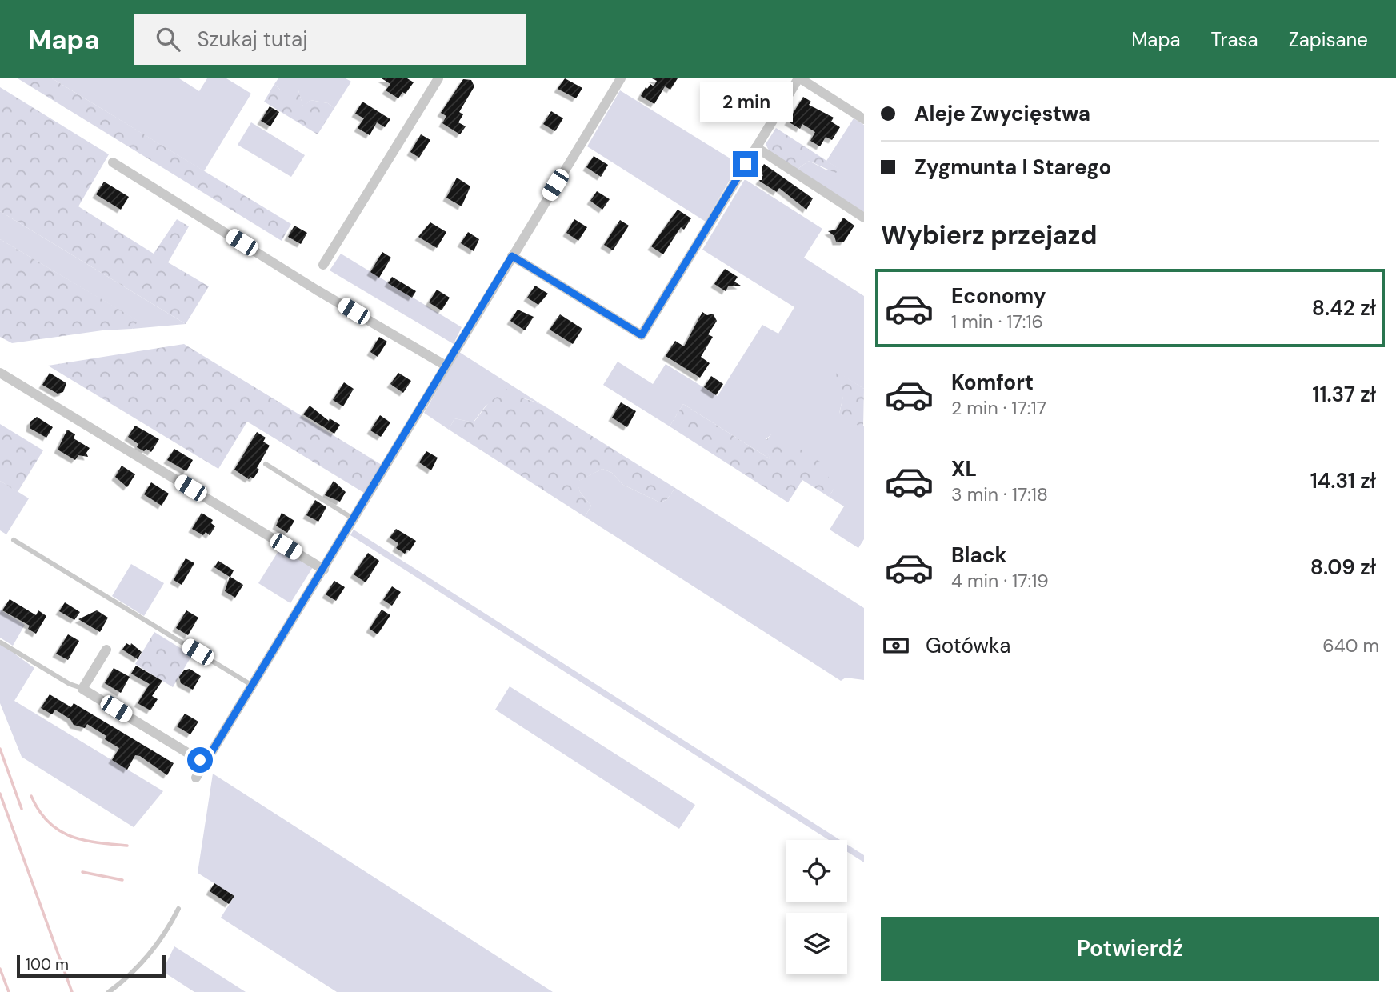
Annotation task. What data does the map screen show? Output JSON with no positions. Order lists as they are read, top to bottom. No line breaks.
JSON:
{"scale_bar":"100 m","page":{"header":"Mapa","search":"Szukaj tutaj","nav":["Mapa","Trasa","Zapisane"],"banner":["Aleje Zwycięstwa","Zygmunta I Starego"],"bubble":"2 min","heading":"Wybierz przejazd","list":[{"name":"Economy","note":"1 min · 17:16","value":"8.42 zł"},{"name":"Komfort","note":"2 min · 17:17","value":"11.37 zł"},{"name":"XL","note":"3 min · 17:18","value":"14.31 zł"},{"name":"Black","note":"4 min · 17:19","value":"8.09 zł"}],"pay":["Gotówka","640 m"],"buttons":"Potwierdź","scale":"100 m"}}
